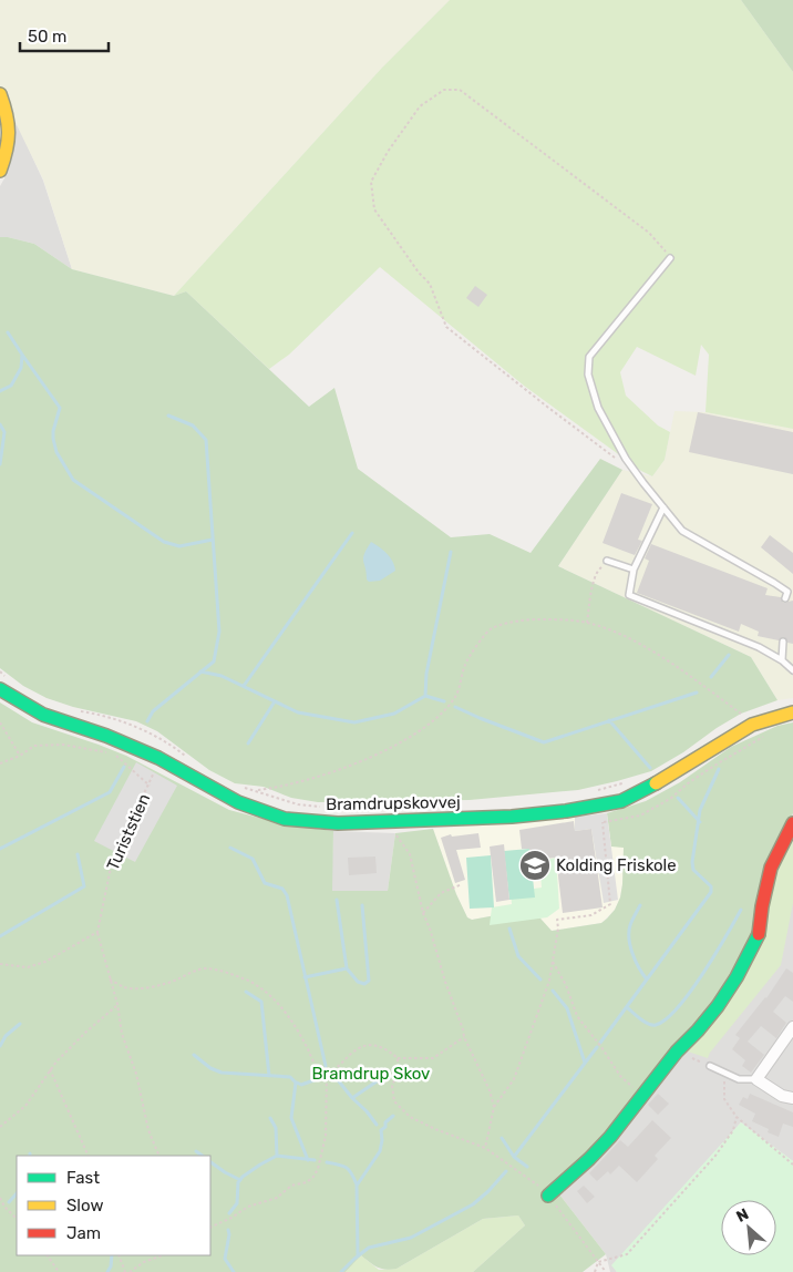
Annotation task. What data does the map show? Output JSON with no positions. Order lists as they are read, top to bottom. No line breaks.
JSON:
{"streets":{"street":["Bramdrupskovvej"],"path":["Turiststien"]},"crossings":[["Bramdrupskovvej","Turiststien"]],"parks":["Bramdrup Skov"],"places":{"school or university":["Kolding Friskole"]},"legend":["Fast","Slow","Jam"],"scale_bar":"50 m","north":"top left"}
